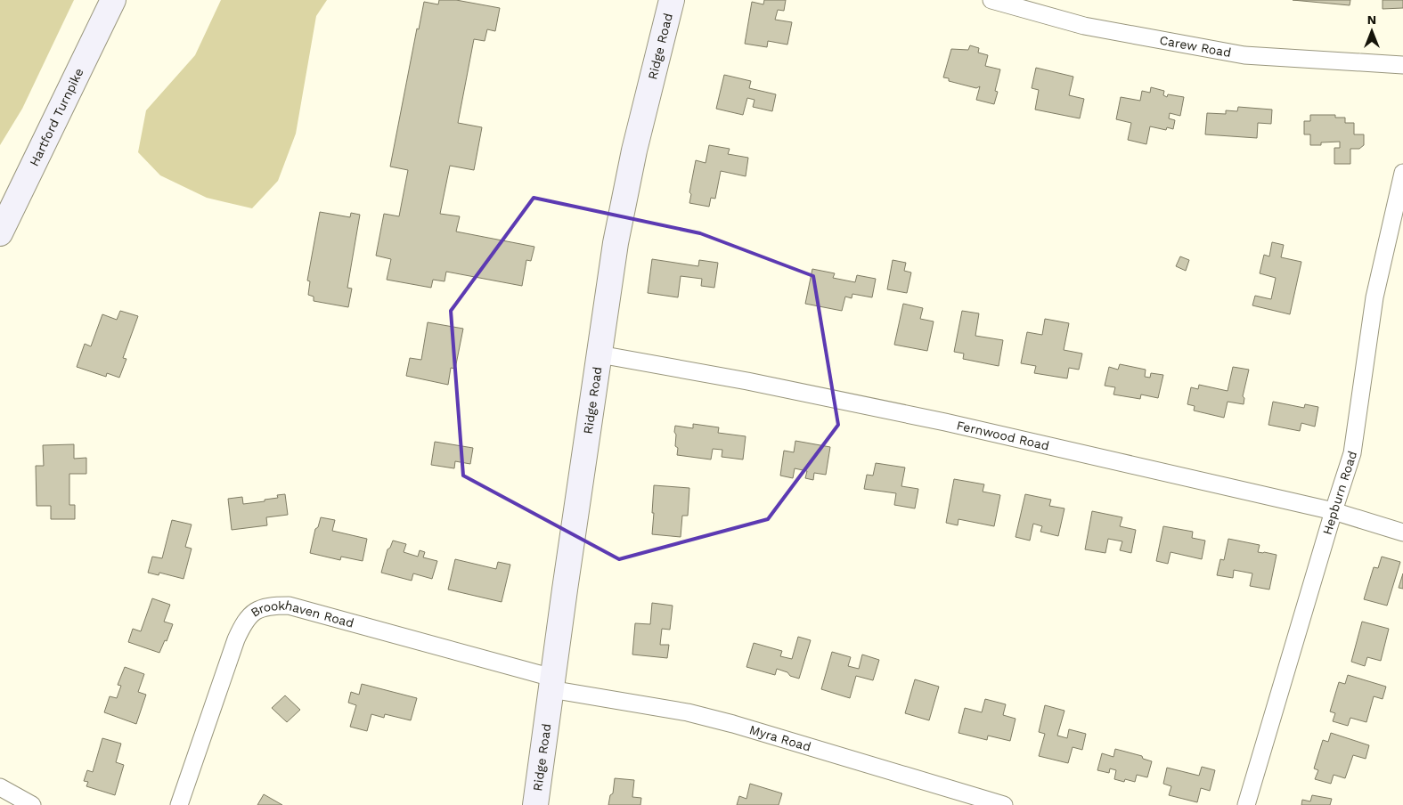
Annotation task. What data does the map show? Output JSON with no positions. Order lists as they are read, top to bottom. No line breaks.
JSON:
{"streets":{"main road":["Ridge Road","Hartford Turnpike"],"street":["Carew Road","Fernwood Road","Hepburn Road","Brookhaven Road","Myra Road"]},"crossings":[["Ridge Road","Fernwood Road"],["Ridge Road","Brookhaven Road"],["Ridge Road","Myra Road"],["Fernwood Road","Hepburn Road"],["Brookhaven Road","Myra Road"]],"north":"top"}
